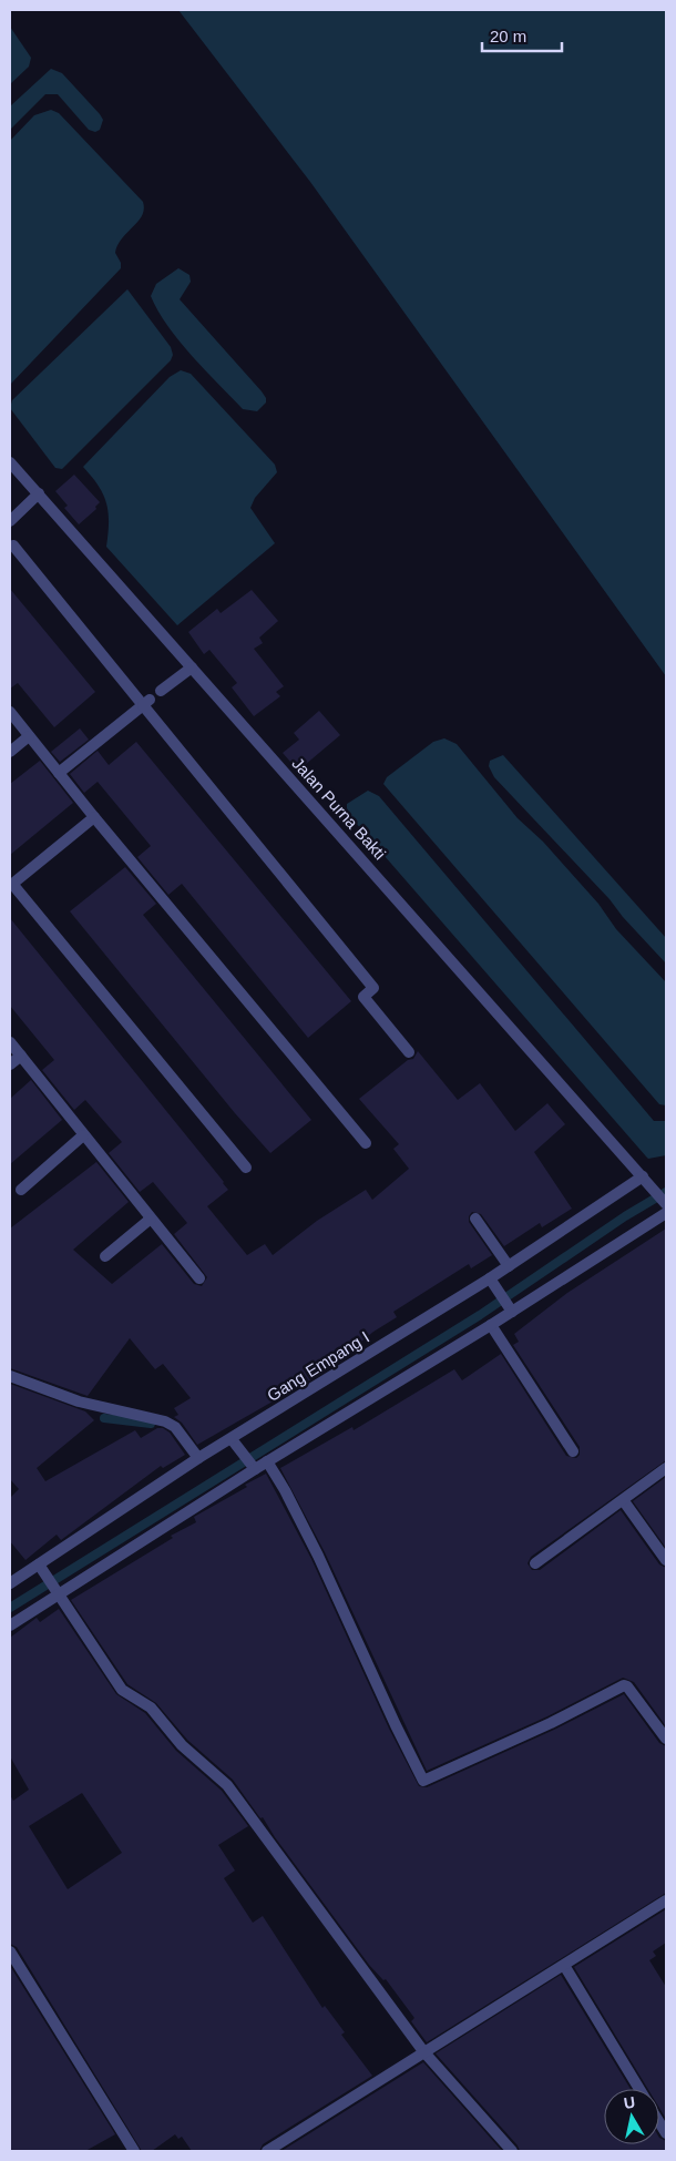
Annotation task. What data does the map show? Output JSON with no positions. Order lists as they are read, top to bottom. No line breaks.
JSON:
{"streets":{"street":["Jalan Purna Bakti","Gang Empang I"]},"crossings":[["Jalan Purna Bakti","Gang Empang I"]],"scale_bar":"20 m","north":"top"}
